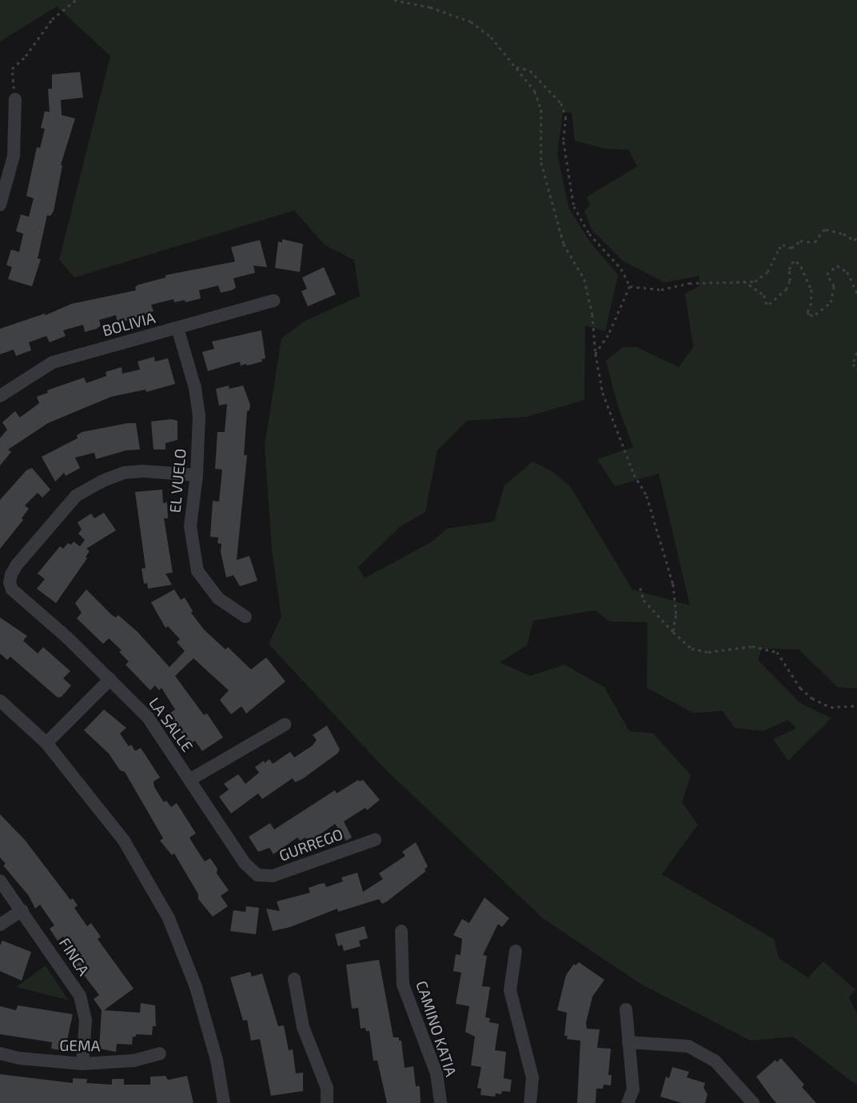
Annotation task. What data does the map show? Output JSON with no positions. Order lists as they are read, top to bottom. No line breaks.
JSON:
{"streets":{"street":["BOLIVIA","EL VUELO","LA SALLE","GURREGO","FINCA","CAMINO KATIA","GEMA"]},"crossings":[["BOLIVIA","EL VUELO"],["EL VUELO","LA SALLE"],["LA SALLE","GURREGO"],["FINCA","GEMA"]]}
